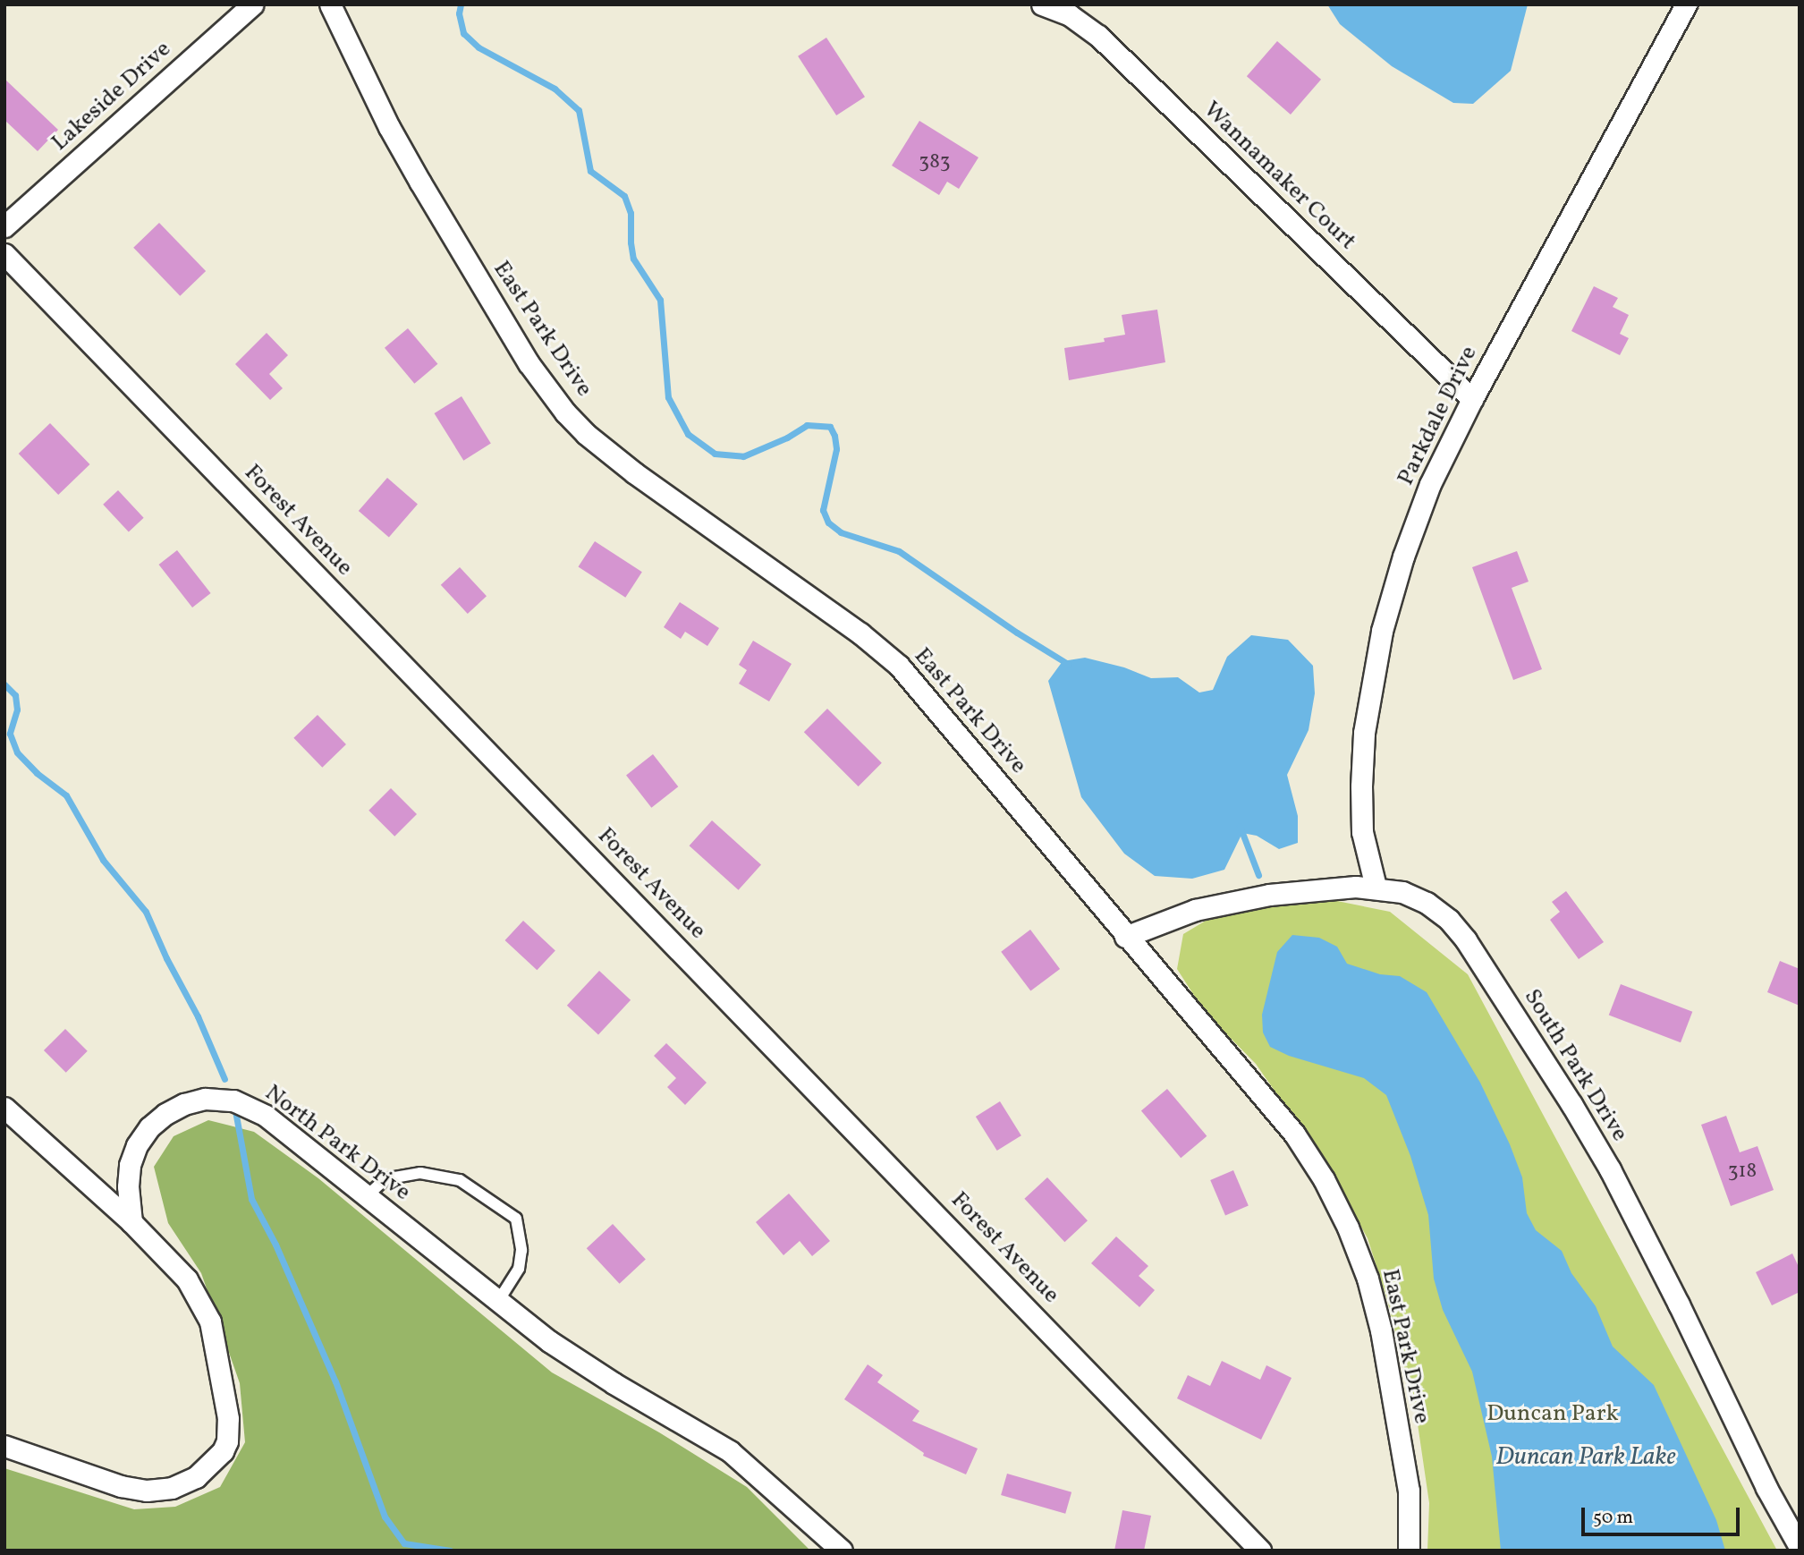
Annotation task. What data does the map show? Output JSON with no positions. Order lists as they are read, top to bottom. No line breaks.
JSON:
{"streets":{"street":["Lakeside Drive","Wannamaker Court","East Park Drive","Parkdale Drive","Forest Avenue","South Park Drive","North Park Drive"]},"crossings":[["Wannamaker Court","Parkdale Drive"],["East Park Drive","South Park Drive"],["Parkdale Drive","South Park Drive"]],"water":["Duncan Park Lake"],"parks":["Duncan Park"],"house_numbers":["383","318"],"scale_bar":"50 m"}
